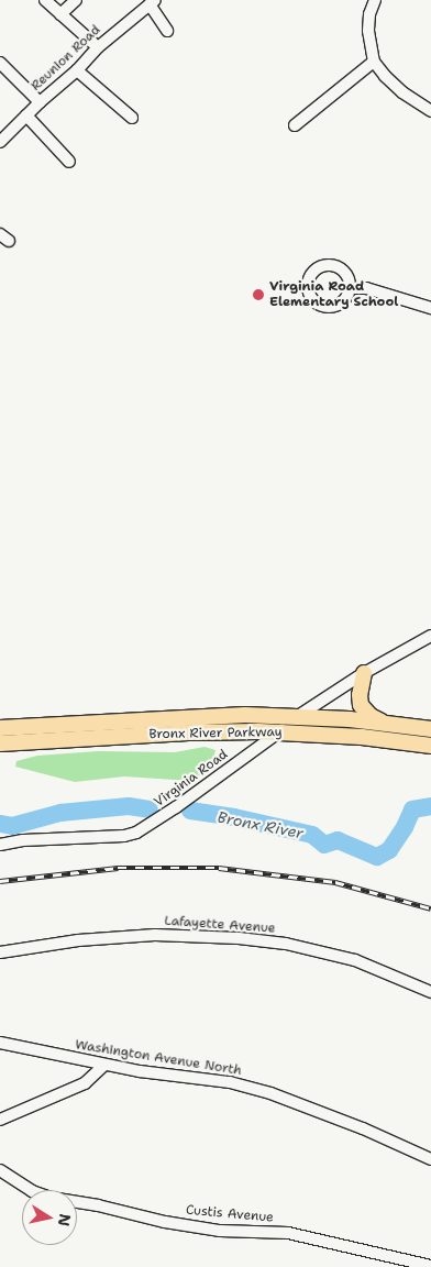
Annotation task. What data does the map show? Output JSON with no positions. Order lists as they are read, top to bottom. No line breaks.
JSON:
{"streets":{"highway":["Bronx River Parkway"],"street":["Reunion Road","Virginia Road","Lafayette Avenue","Washington Avenue North","Custis Avenue"]},"crossings":[["Bronx River Parkway","Virginia Road"]],"water":["Bronx River"],"places":["Virginia Road Elementary School"],"north":"right"}
